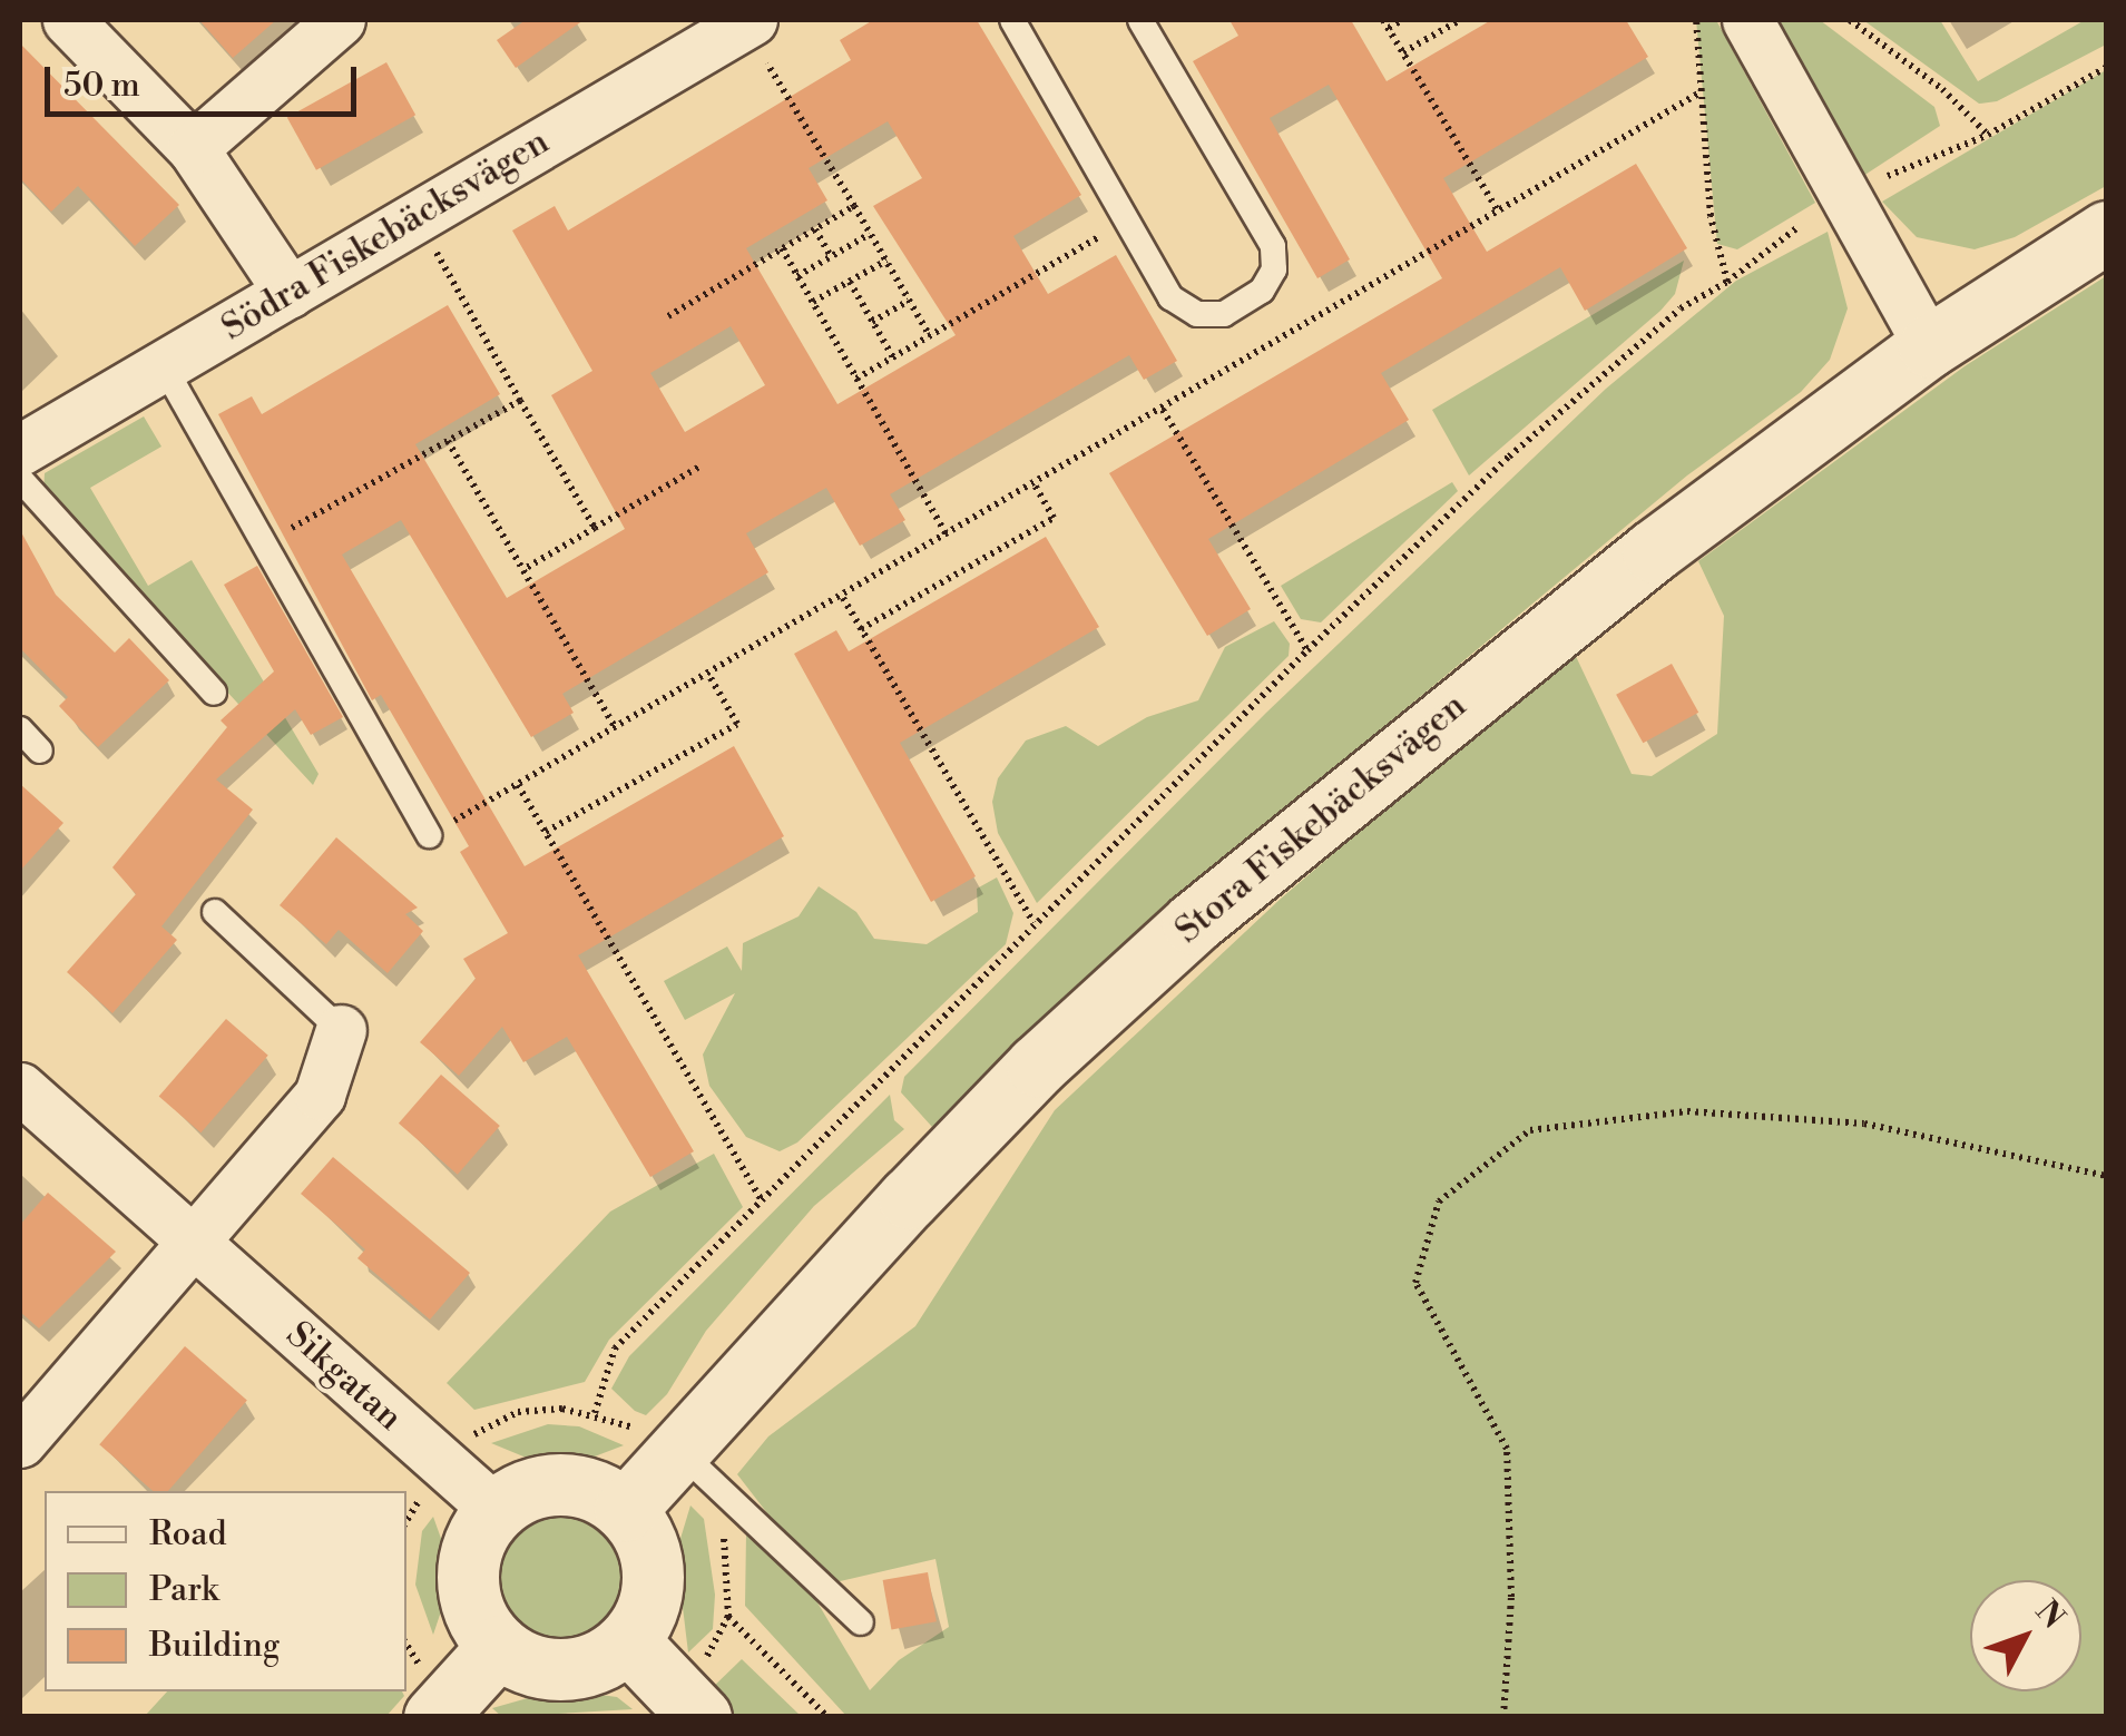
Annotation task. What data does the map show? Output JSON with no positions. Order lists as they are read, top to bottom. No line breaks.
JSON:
{"streets":{"street":["Södra Fiskebäcksvägen","Stora Fiskebäcksvägen","Sikgatan"]},"crossings":[["Stora Fiskebäcksvägen","Sikgatan"]],"legend":["Road","Park","Building"],"scale_bar":"50 m","north":"top right"}
